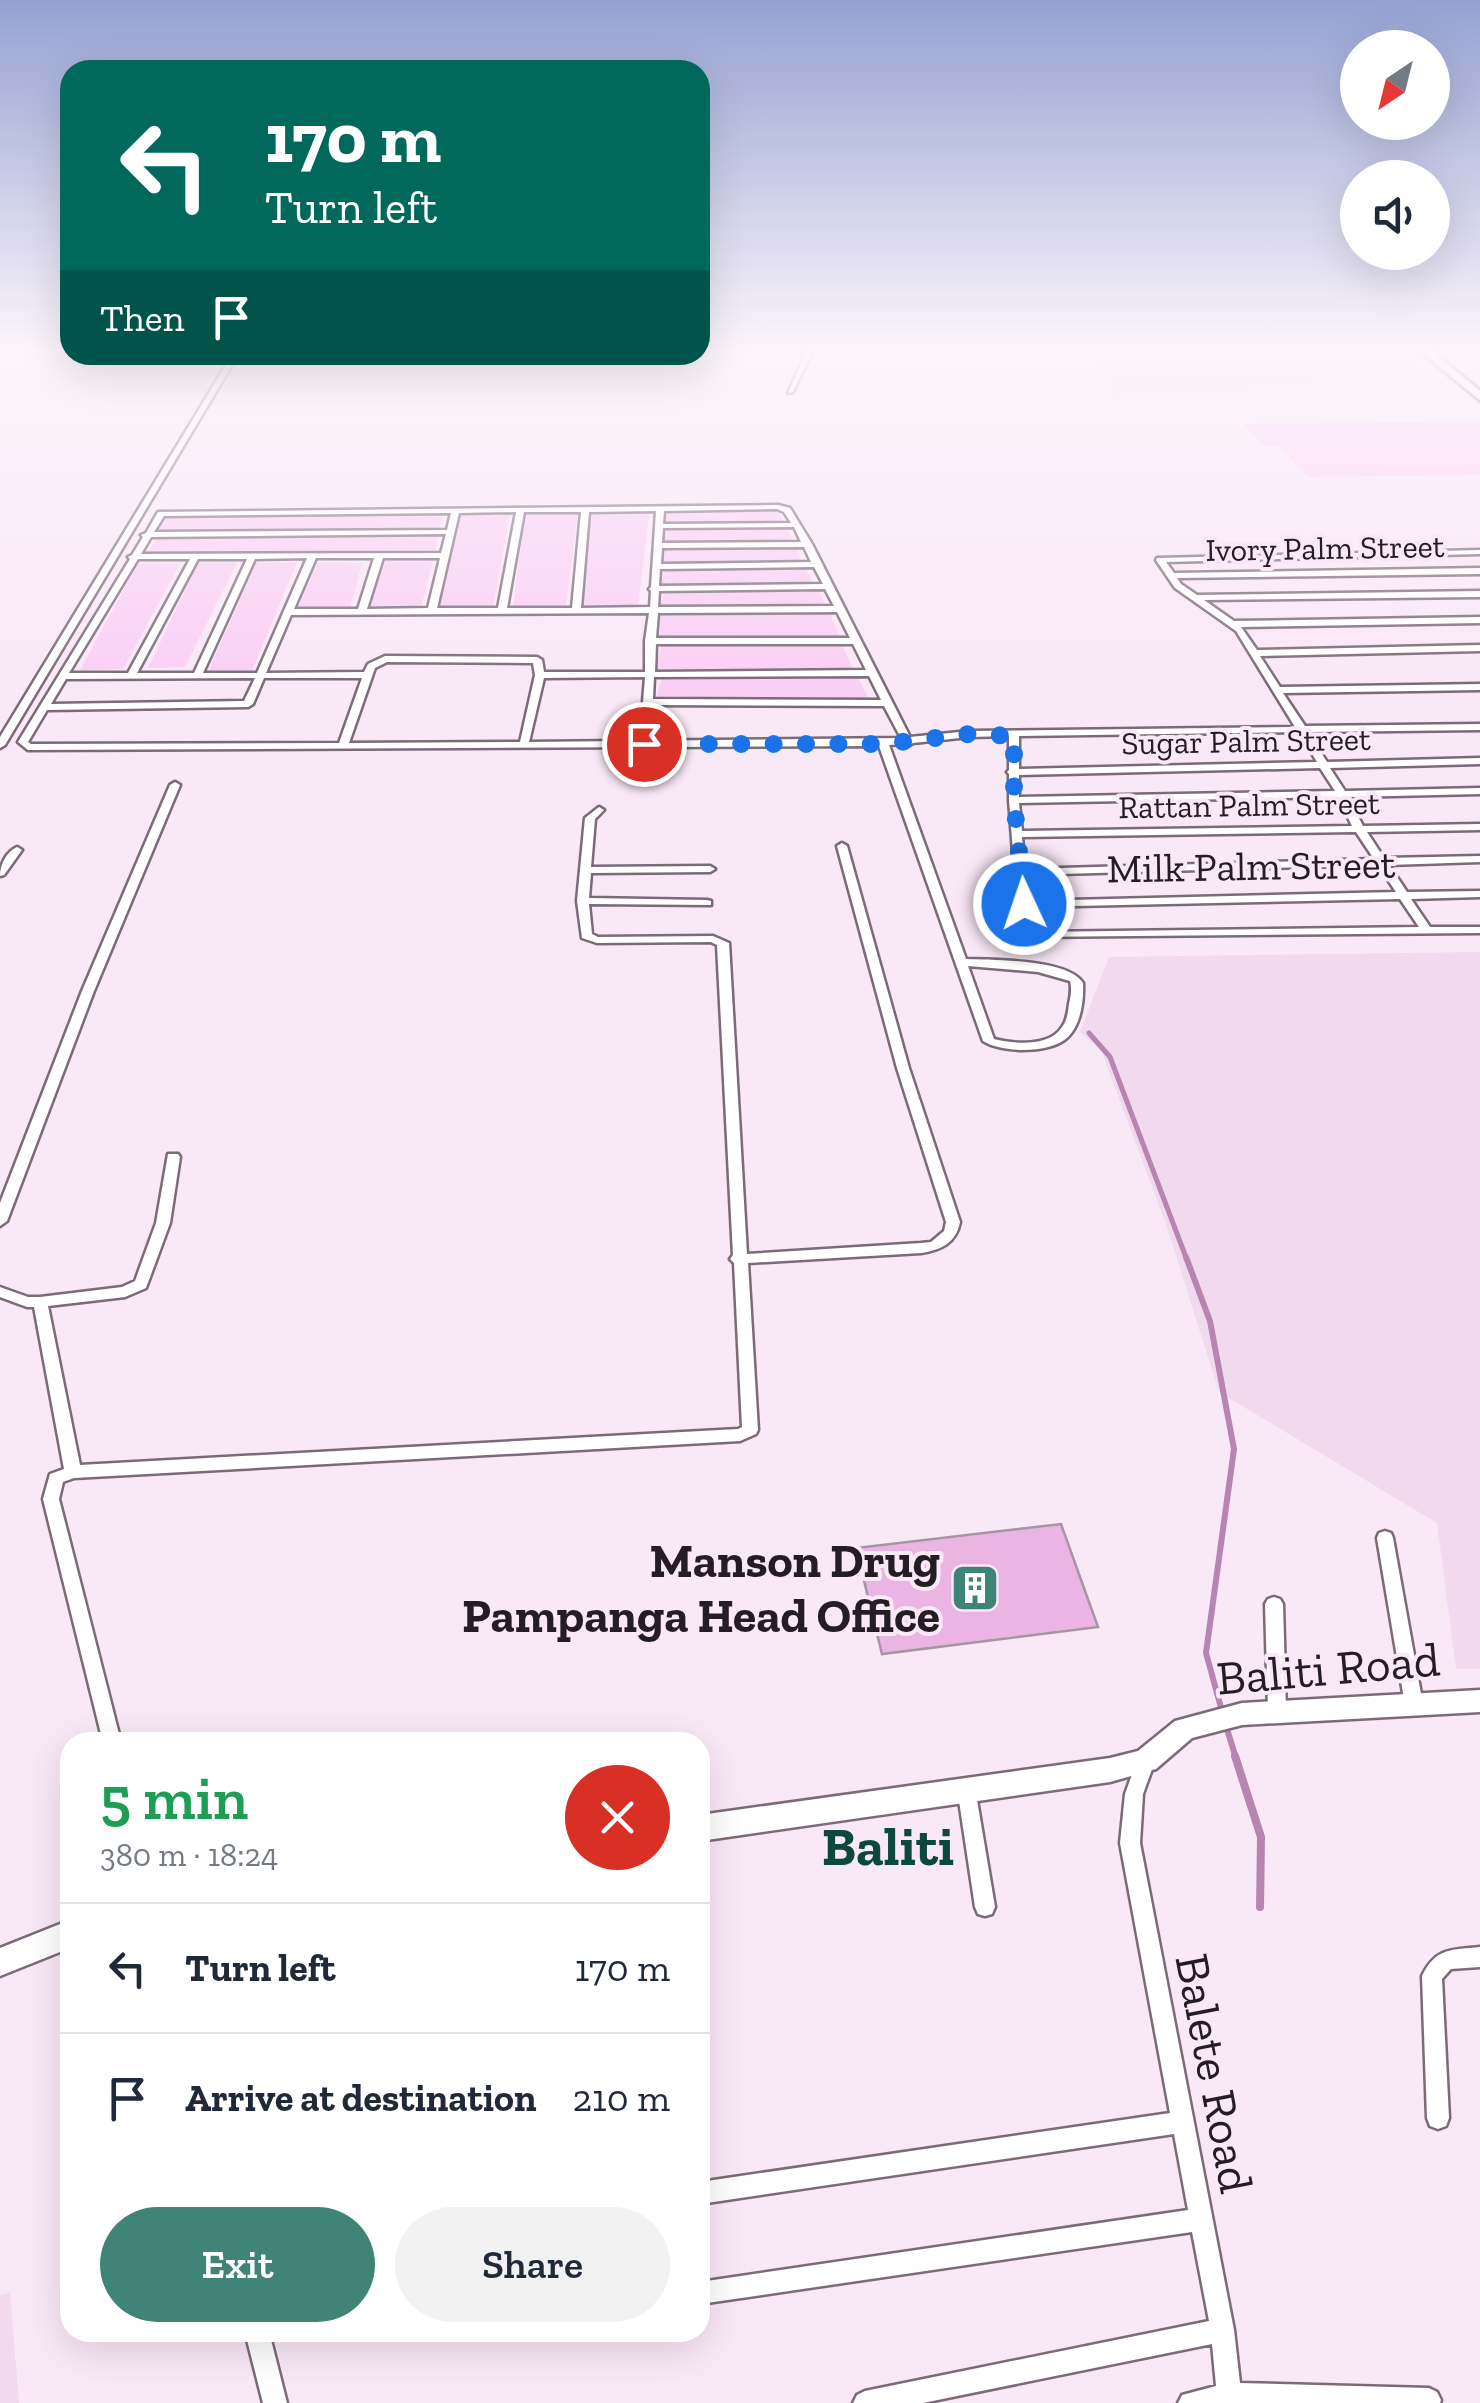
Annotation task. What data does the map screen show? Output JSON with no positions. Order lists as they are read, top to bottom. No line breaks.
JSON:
{"streets":{"main road":["Baliti Road"],"street":["Ivory Palm Street","Sugar Palm Street","Rattan Palm Street","Milk Palm Street","Balete Road"]},"crossings":[["Baliti Road","Balete Road"]],"districts":["Baliti"],"places":{"building":["Manson Drug Pampanga Head Office"]},"north":"bottom left","page":{"turn":["170 m","Turn left"],"then":"Then","heading":["5 min","380 m · 18:24"],"list":[{"name":"Turn left","value":"170 m"},{"name":"Arrive at destination","value":"210 m"}],"buttons":["Exit","Share"]}}
